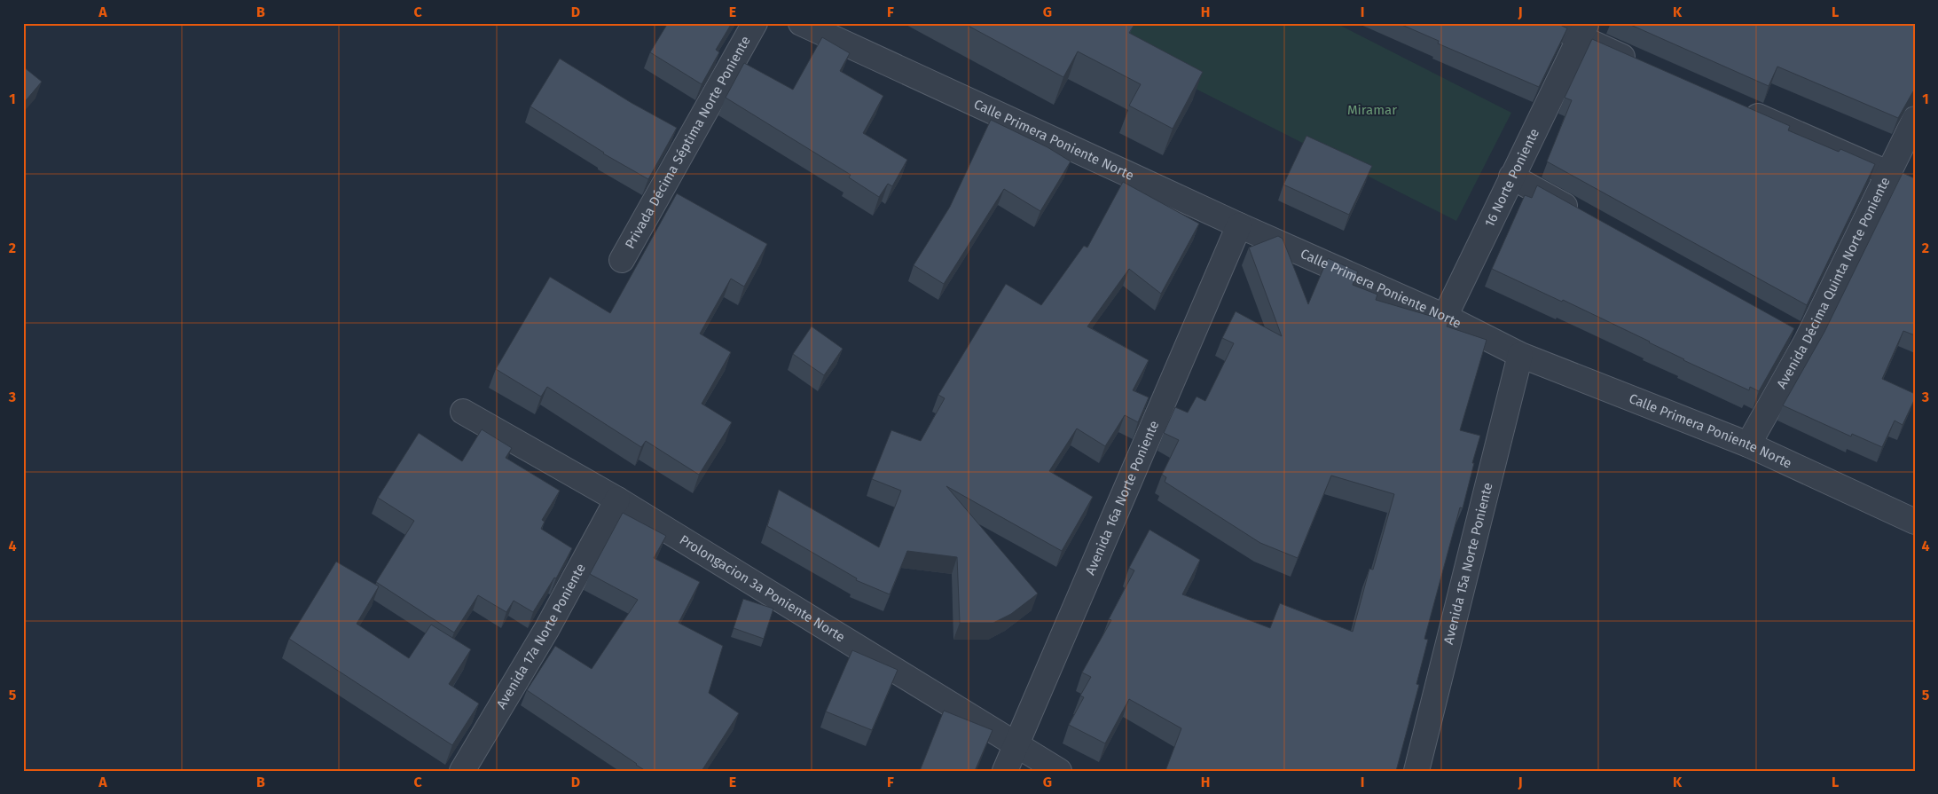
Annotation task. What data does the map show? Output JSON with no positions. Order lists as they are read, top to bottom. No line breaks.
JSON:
{"streets":{"street":["Calle Primera Poniente Norte","Privada Décima Séptima Norte Poniente","16 Norte Poniente","Avenida Décima Quinta Norte Poniente","Avenida 16a Norte Poniente","Avenida 15a Norte Poniente","Prolongacion 3a Poniente Norte","Avenida 17a Norte Poniente"]},"crossings":[["Calle Primera Poniente Norte","16 Norte Poniente"],["Calle Primera Poniente Norte","Avenida Décima Quinta Norte Poniente"],["Calle Primera Poniente Norte","Avenida 16a Norte Poniente"],["Calle Primera Poniente Norte","Avenida 15a Norte Poniente"],["Avenida 16a Norte Poniente","Prolongacion 3a Poniente Norte"],["Prolongacion 3a Poniente Norte","Avenida 17a Norte Poniente"]],"parks":["Miramar"],"grid":{"columns":["A","B","C","D","E","F","G","H","I","J","K","L"],"rows":["1","2","3","4","5"]}}
